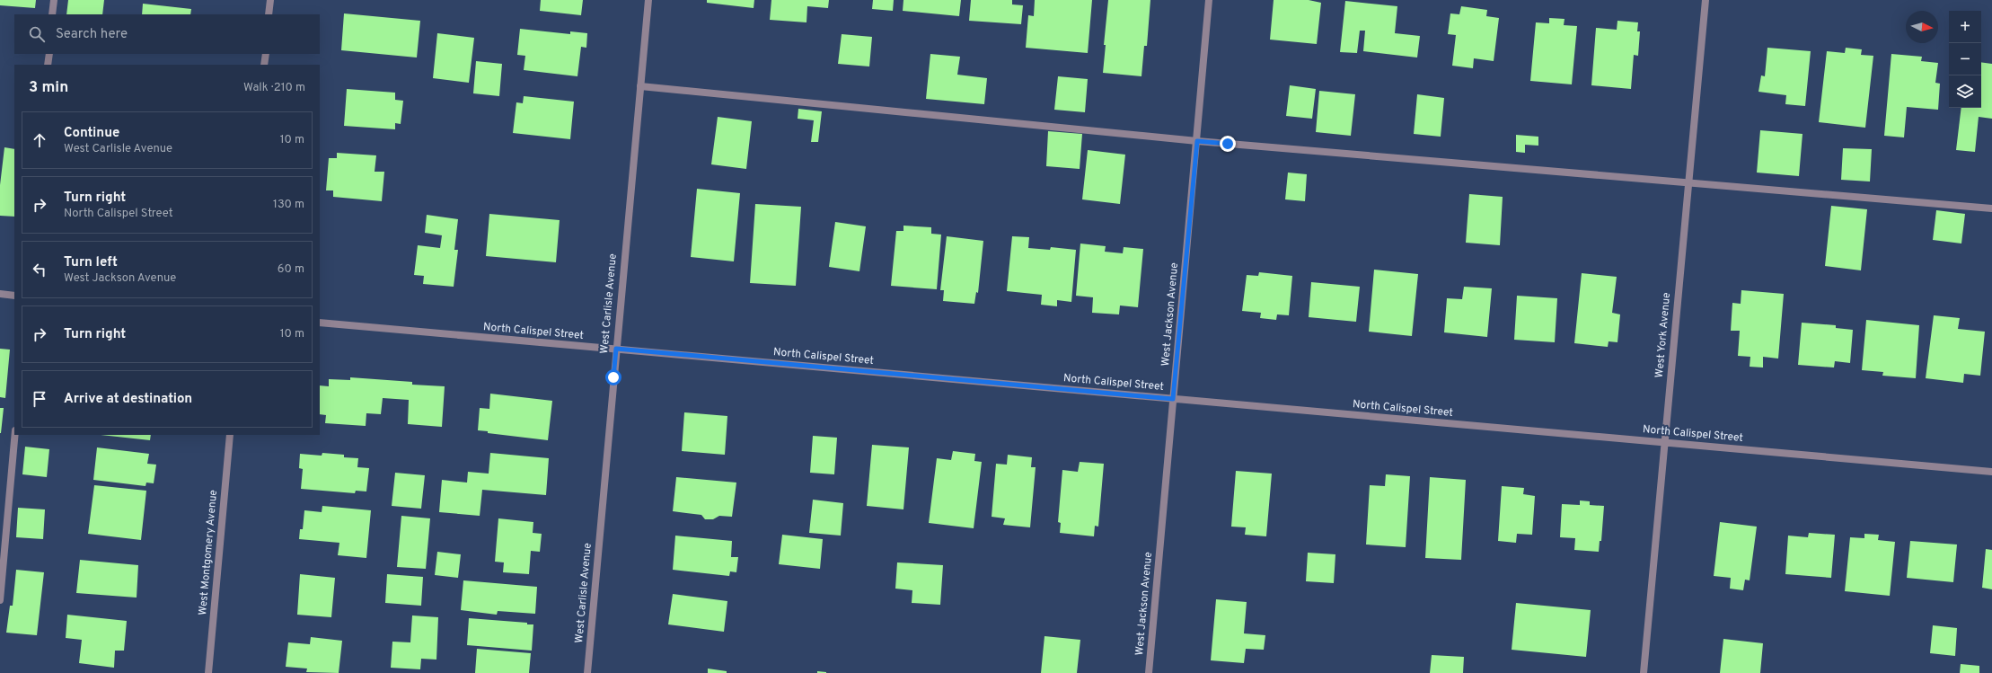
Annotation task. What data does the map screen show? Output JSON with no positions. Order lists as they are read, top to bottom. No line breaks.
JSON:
{"streets":{"street":["West Carlisle Avenue","West Jackson Avenue","North Calispel Street","West York Avenue","West Montgomery Avenue"]},"crossings":[["West Carlisle Avenue","North Calispel Street"],["West Jackson Avenue","North Calispel Street"],["North Calispel Street","West York Avenue"]],"north":"right","page":{"map_buttons":["+","−"],"search":"Search here","heading":["3 min","Walk · 210 m"],"list":[["Continue","West Carlisle Avenue","10 m"],["Turn right","North Calispel Street","130 m"],["Turn left","West Jackson Avenue","60 m"],["Turn right","10 m"],"Arrive at destination"]}}
